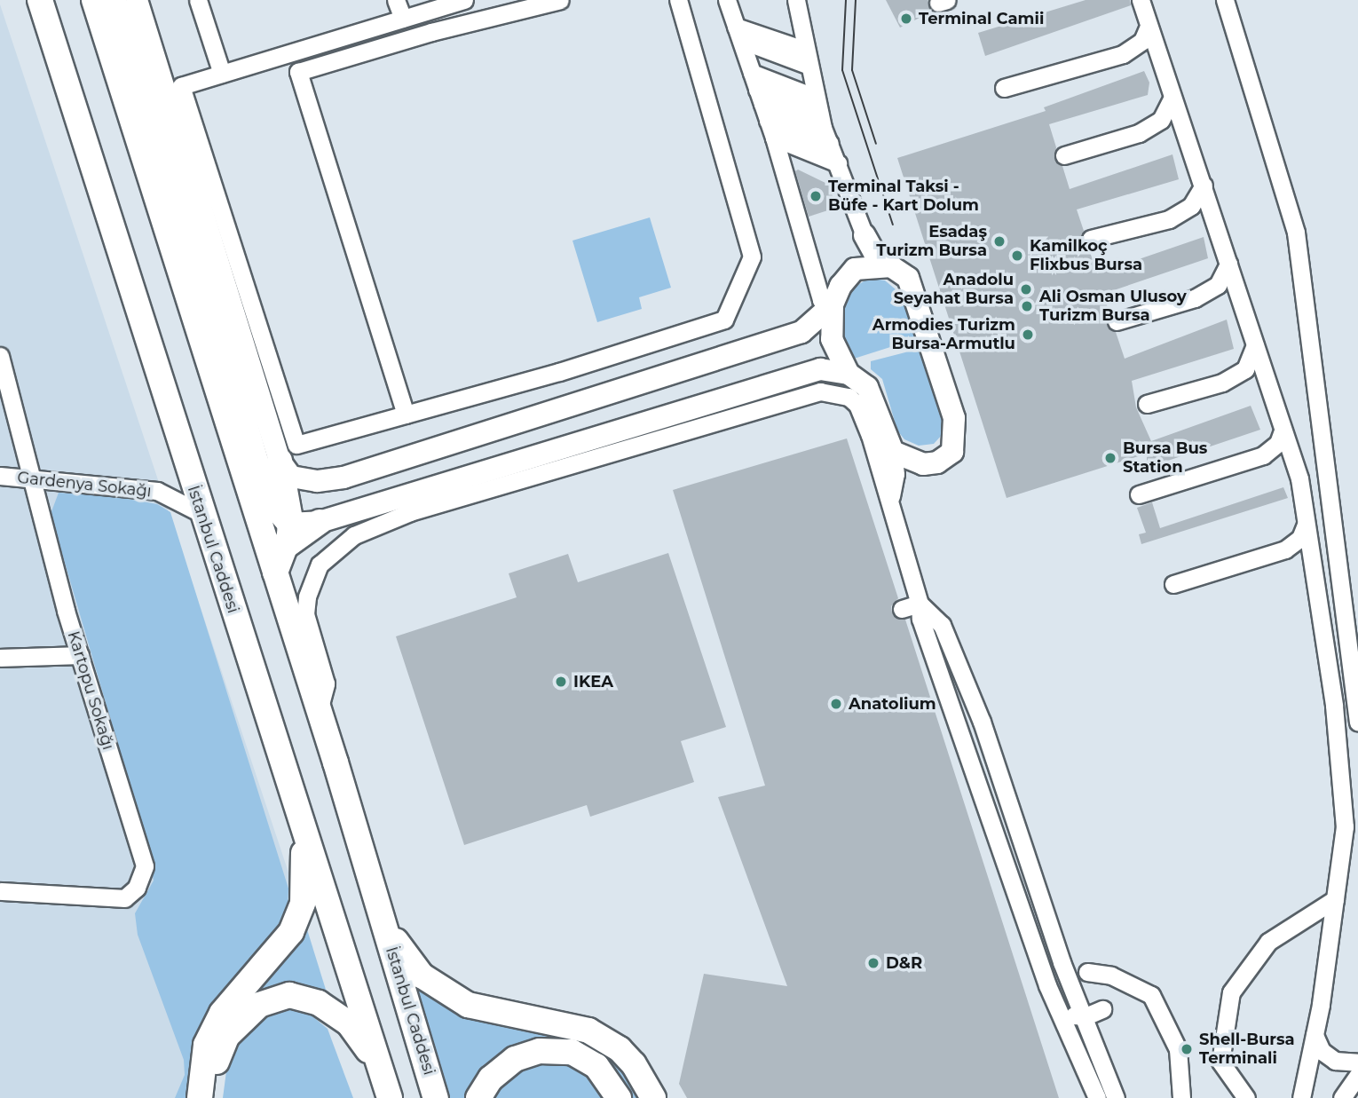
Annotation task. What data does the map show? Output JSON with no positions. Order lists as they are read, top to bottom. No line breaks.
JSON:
{"streets":{"highway":["İstanbul Caddesi"],"street":["Gardenya Sokağı","Kartopu Sokağı"]},"crossings":[["Gardenya Sokağı","İstanbul Caddesi"],["Gardenya Sokağı","Kartopu Sokağı"]],"places":["Terminal Camii","Terminal Taksi - Büfe - Kart Dolum","Esadaş Turizm Bursa","Kamilkoç Flixbus Bursa","Anadolu Seyahat Bursa","Ali Osman Ulusoy Turizm Bursa","Armodies Turizm Bursa-Armutlu","Bursa Bus Station","IKEA","Anatolium","D&R","Shell-Bursa Terminali"]}
